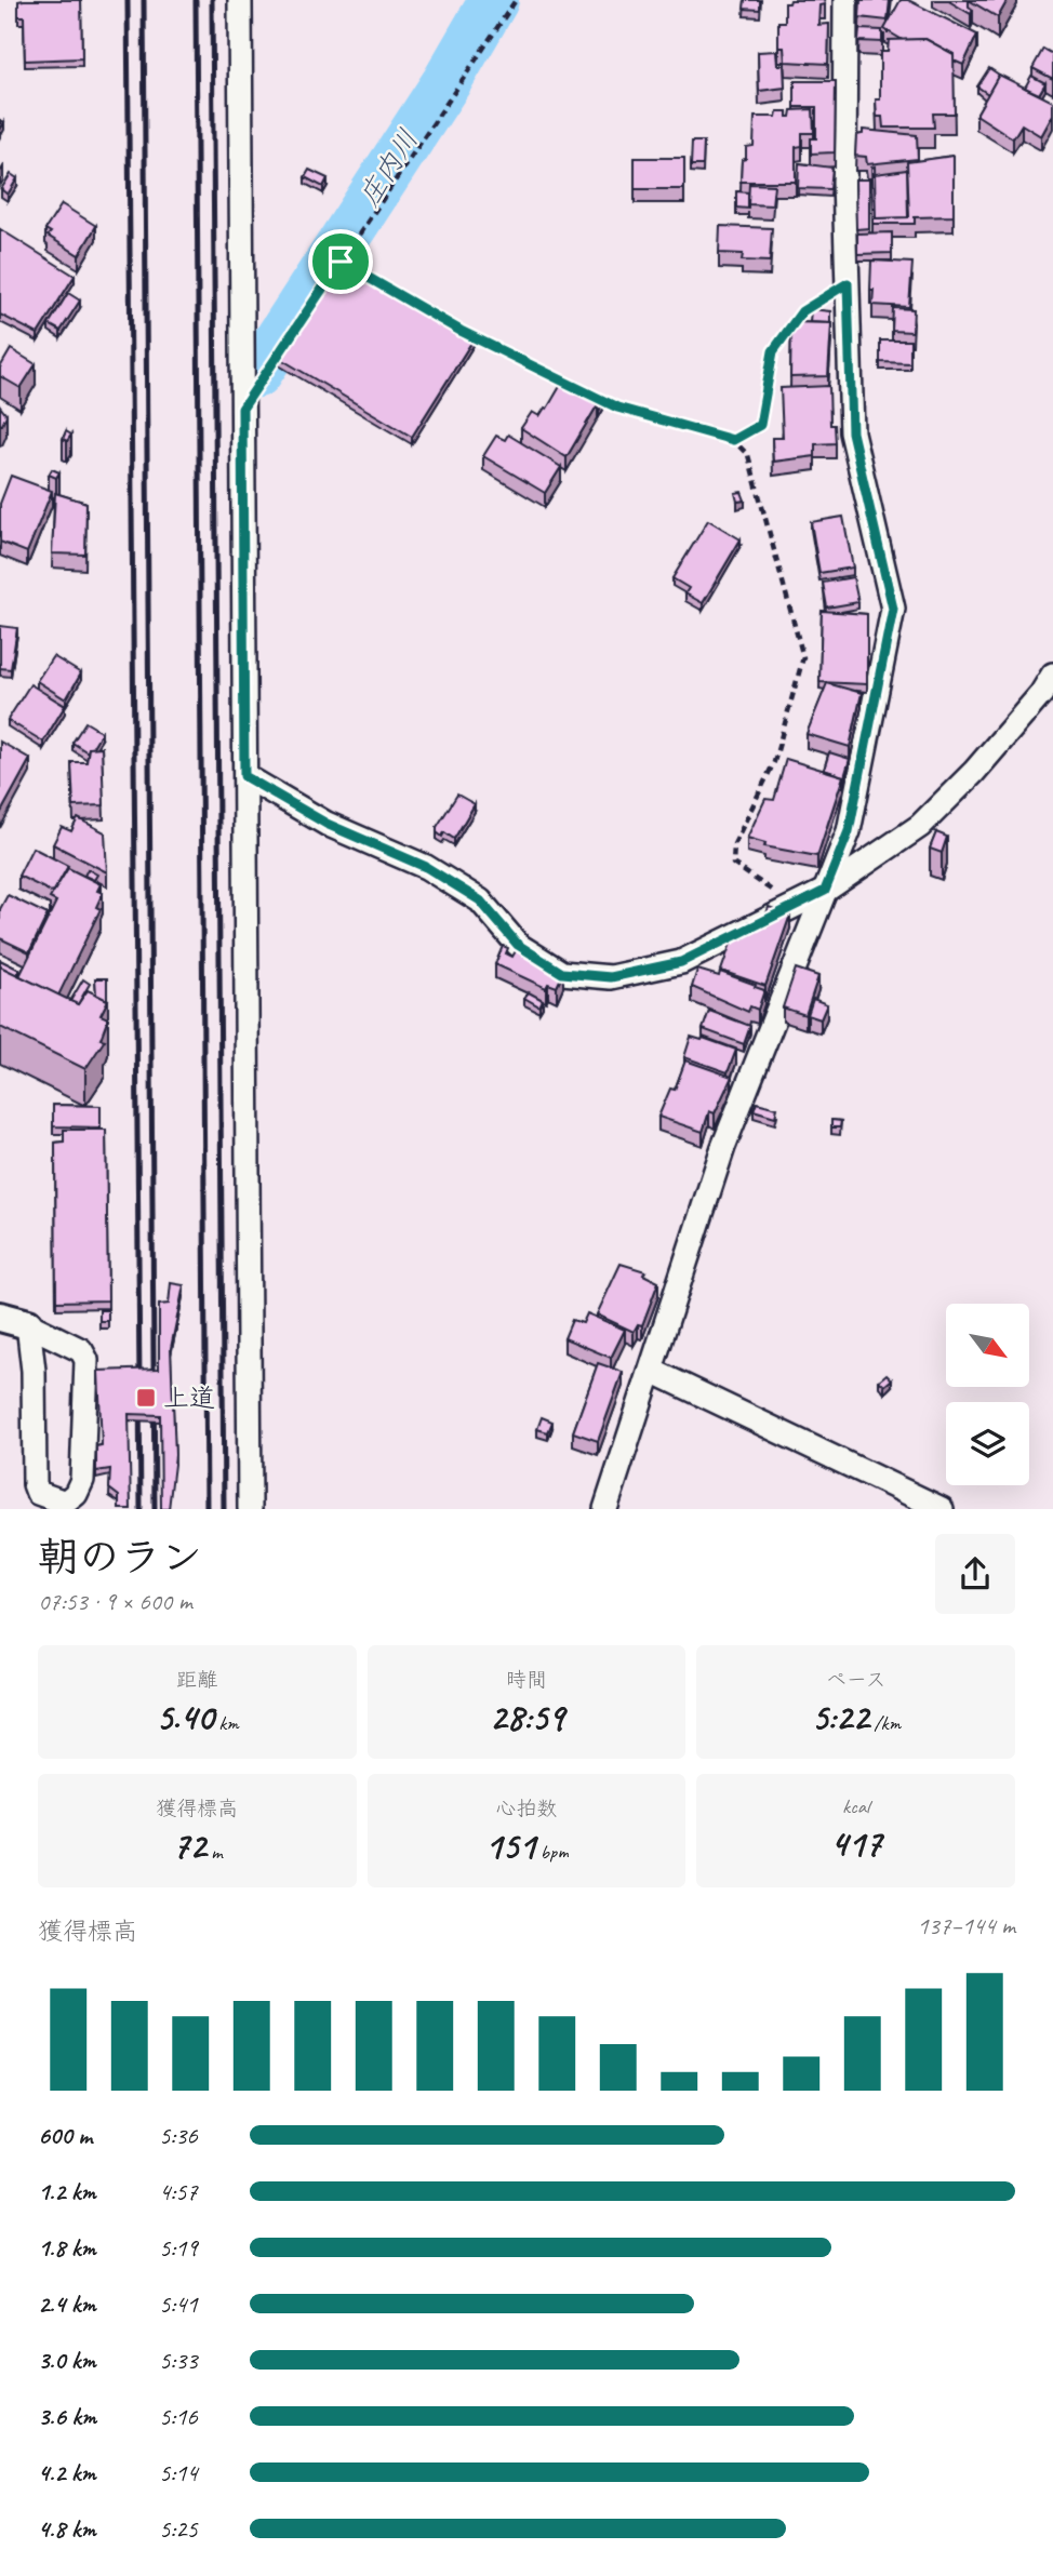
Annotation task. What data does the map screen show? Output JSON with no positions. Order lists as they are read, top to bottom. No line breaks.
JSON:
{"water":["庄内川"],"places":{"transit":["上道"]},"north":"bottom right","page":{"heading":["朝のラン","07:53 · 9 × 600 m"],"stats":[["距離","5.40 km"],["時間","28:59"],["ペース","5:22 /km"],["獲得標高","72 m"],["心拍数","151 bpm"],["kcal","417"]],"chart":["獲得標高","137–144 m"],"list":[{"name":"600 m","note":"5:36"},{"name":"1.2 km","note":"4:57"},{"name":"1.8 km","note":"5:19"},{"name":"2.4 km","note":"5:41"},{"name":"3.0 km","note":"5:33"},{"name":"3.6 km","note":"5:16"},{"name":"4.2 km","note":"5:14"},{"name":"4.8 km","note":"5:25"}]}}
